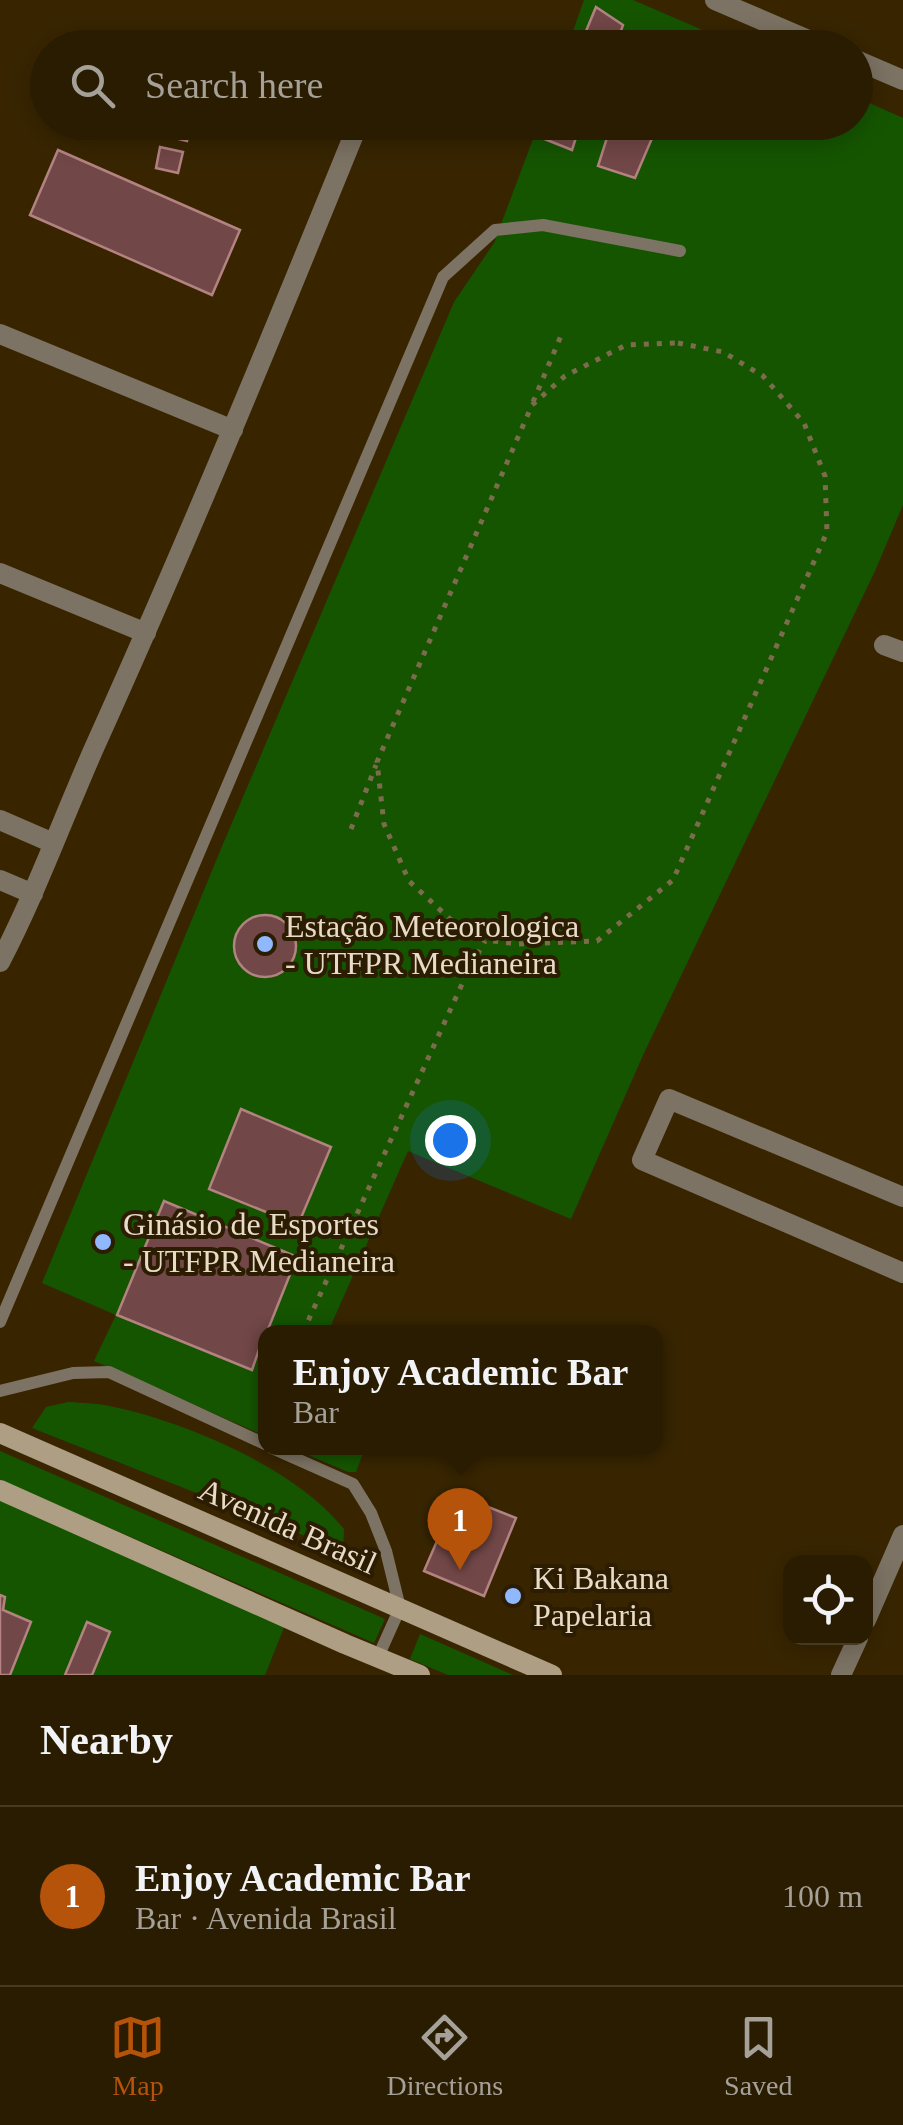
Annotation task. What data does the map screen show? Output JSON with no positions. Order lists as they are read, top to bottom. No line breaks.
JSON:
{"streets":{"street":["Avenida Brasil"]},"places":["Estação Meteorologica - UTFPR Medianeira","Ginásio de Esportes - UTFPR Medianeira","Ki Bakana Papelaria"],"page":{"search":"Search here","popup":["Enjoy Academic Bar","Bar"],"pins":"1","heading":"Nearby","list":[{"mark":"1","name":"Enjoy Academic Bar","note":"Bar · Avenida Brasil","value":"100 m"}],"nav":["Map","Directions","Saved"]}}
